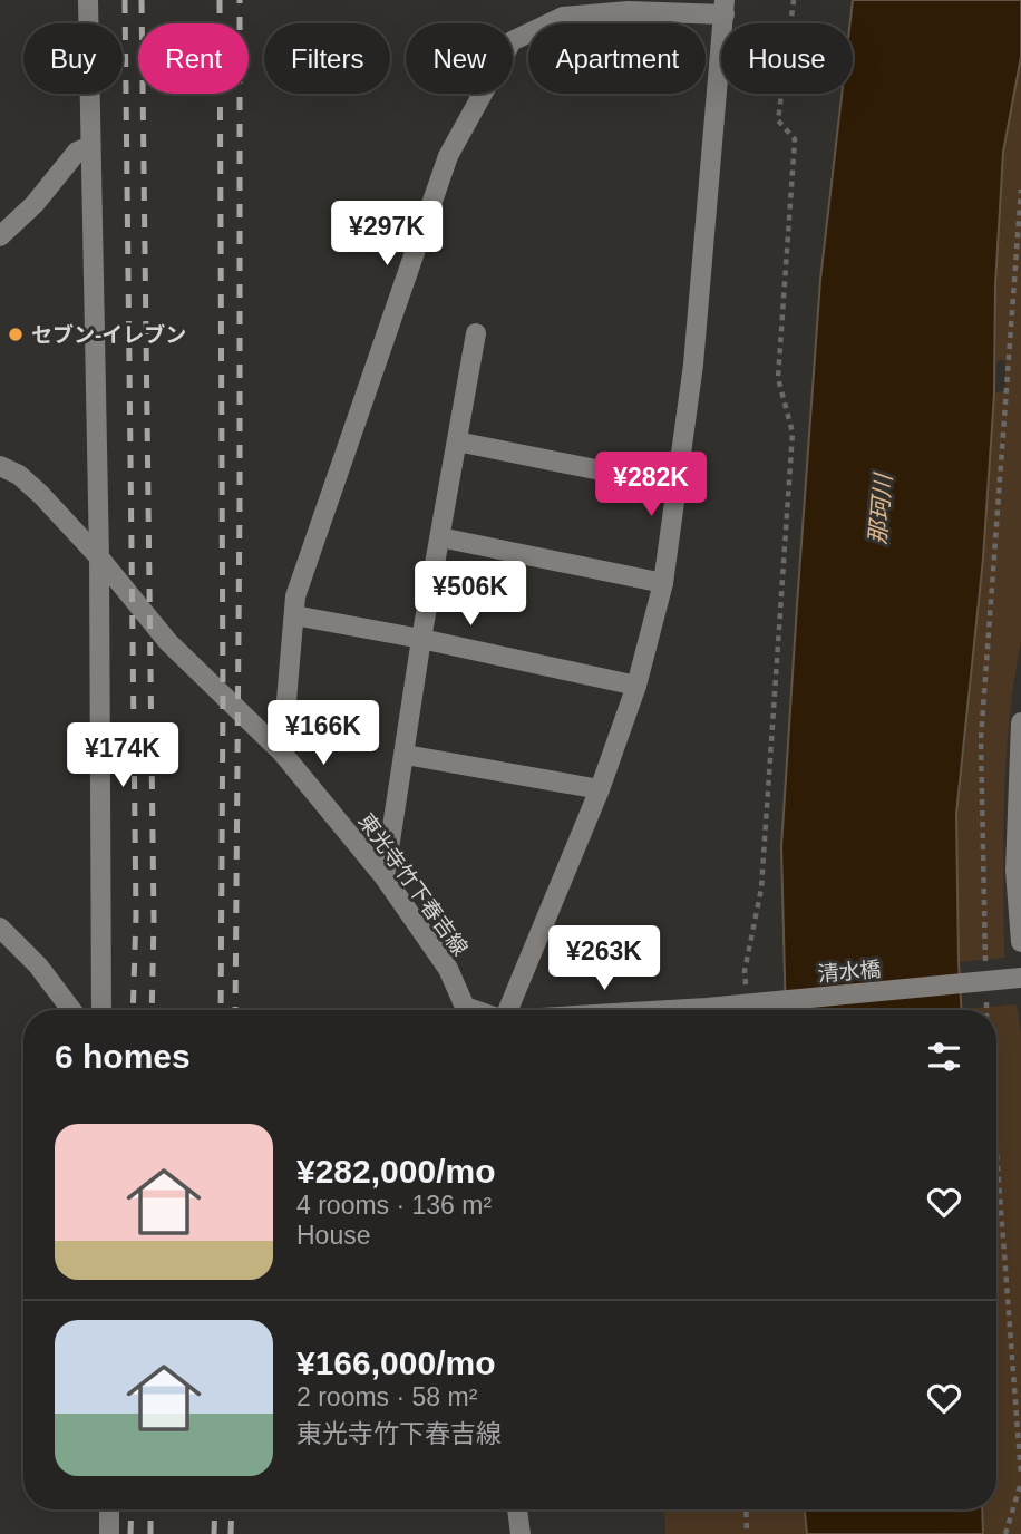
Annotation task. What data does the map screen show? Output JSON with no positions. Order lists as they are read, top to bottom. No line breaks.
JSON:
{"streets":{"street":["東光寺竹下春吉線","清水橋"]},"water":["那珂川"],"places":["セブン-イレブン"],"page":{"chip":["Buy","Rent","Filters","New","Apartment","House"],"price":["¥297K","¥282K","¥506K","¥166K","¥174K","¥263K"],"heading":"6 homes","list":[{"name":"¥282,000/mo","note":"4 rooms · 136 m² · House"},{"name":"¥166,000/mo","note":"2 rooms · 58 m² · 東光寺竹下春吉線"}]}}
